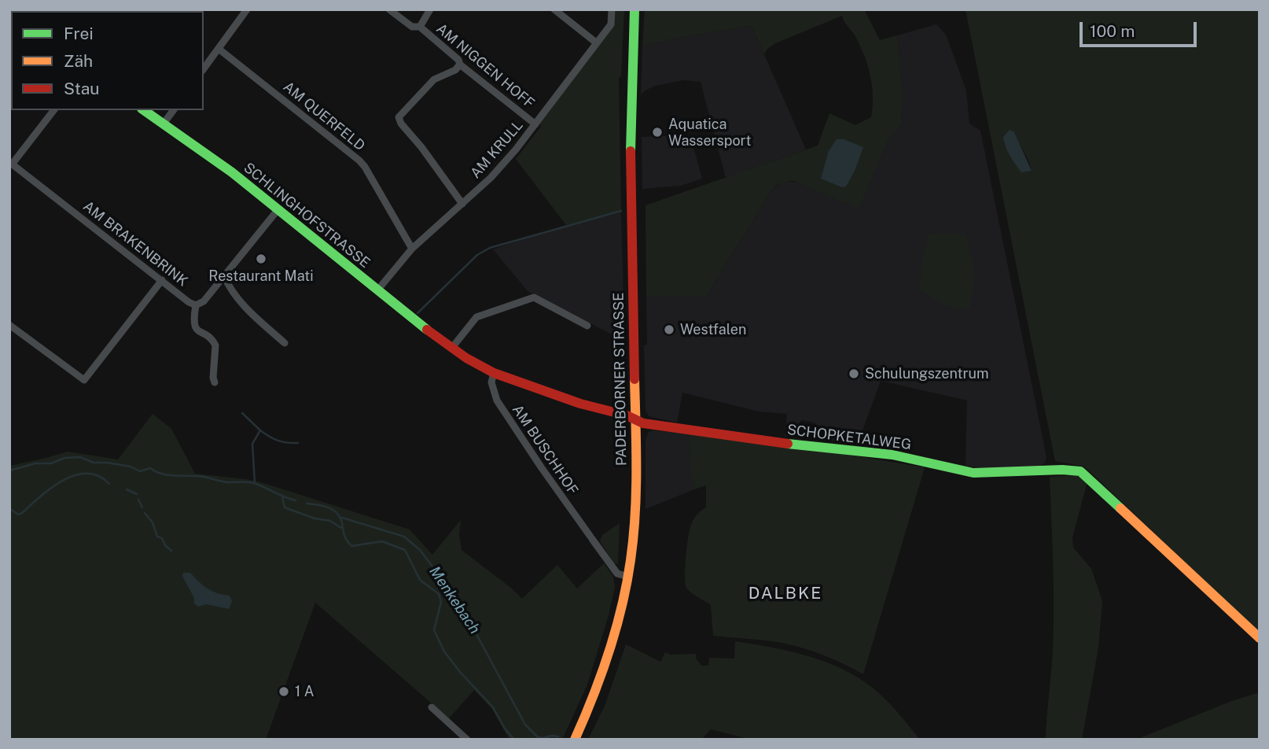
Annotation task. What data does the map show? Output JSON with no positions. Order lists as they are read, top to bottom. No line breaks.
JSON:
{"streets":{"street":["AM NIGGEN HOFF","AM QUERFELD","AM KRULL","SCHLINGHOFSTRASSE","AM BRAKENBRINK","PADERBORNER STRASSE","SCHOPKETALWEG","AM BUSCHHOF"]},"crossings":[["AM NIGGEN HOFF","AM KRULL"],["AM QUERFELD","AM KRULL"],["AM KRULL","SCHLINGHOFSTRASSE"],["SCHLINGHOFSTRASSE","PADERBORNER STRASSE"],["SCHLINGHOFSTRASSE","SCHOPKETALWEG"],["SCHLINGHOFSTRASSE","AM BUSCHHOF"],["PADERBORNER STRASSE","SCHOPKETALWEG"],["PADERBORNER STRASSE","AM BUSCHHOF"]],"districts":["DALBKE"],"water":["Menkebach"],"places":["Aquatica Wassersport","Restaurant Mati","Westfalen","Schulungszentrum","1 A"],"legend":["Frei","Zäh","Stau"],"scale_bar":"100 m"}
